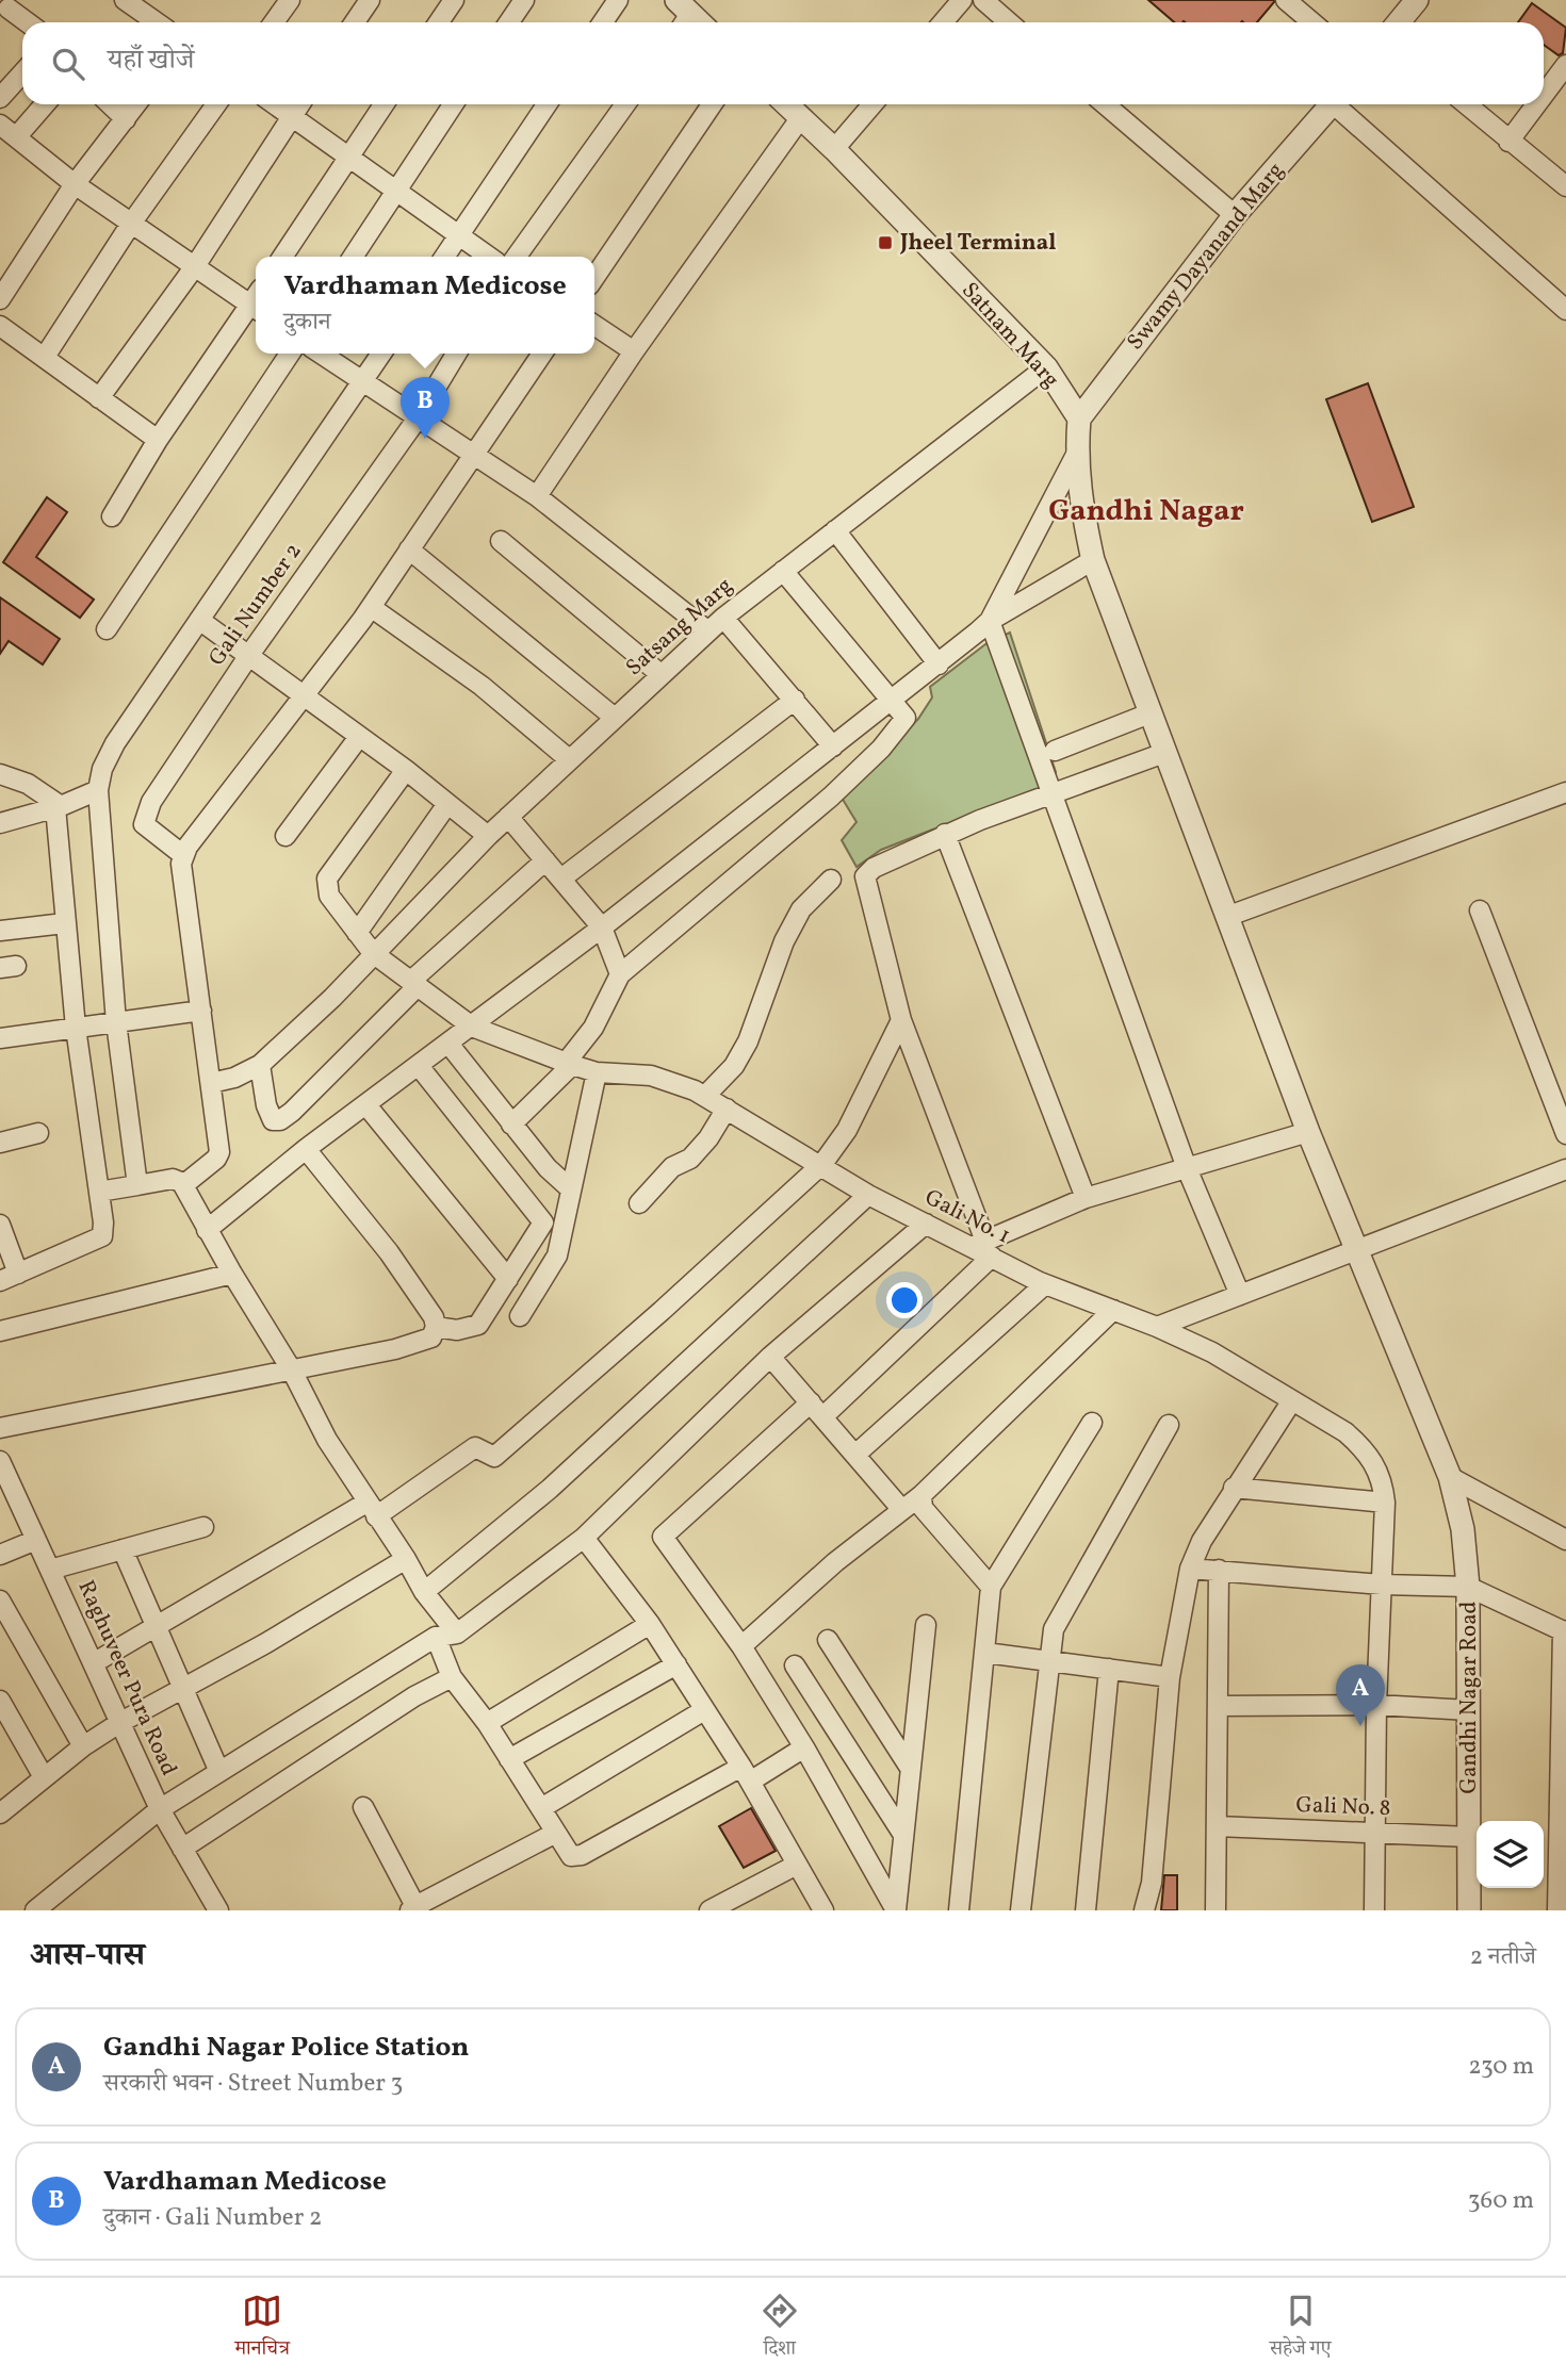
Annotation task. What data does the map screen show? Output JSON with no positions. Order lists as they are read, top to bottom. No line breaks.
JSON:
{"streets":{"street":["Swamy Dayanand Marg","Satnam Marg","Gali Number 2","Satsang Marg","Gali No. 1","Raghuveer Pura Road","Gandhi Nagar Road","Gali No. 8"]},"crossings":[["Swamy Dayanand Marg","Satnam Marg"],["Swamy Dayanand Marg","Gandhi Nagar Road"],["Satnam Marg","Satsang Marg"],["Satnam Marg","Gandhi Nagar Road"],["Satsang Marg","Gali No. 1"],["Gandhi Nagar Road","Gali No. 8"]],"districts":["Gandhi Nagar"],"places":{"transit":["Jheel Terminal"]},"page":{"search":"यहाँ खोजें","popup":["Vardhaman Medicose","दुकान"],"pins":["B","A"],"heading":["आस-पास","2 नतीजे"],"list":[{"mark":"A","name":"Gandhi Nagar Police Station","note":"सरकारी भवन · Street Number 3","value":"230 m"},{"mark":"B","name":"Vardhaman Medicose","note":"दुकान · Gali Number 2","value":"360 m"}],"nav":["मानचित्र","दिशा","सहेजे गए"]}}
